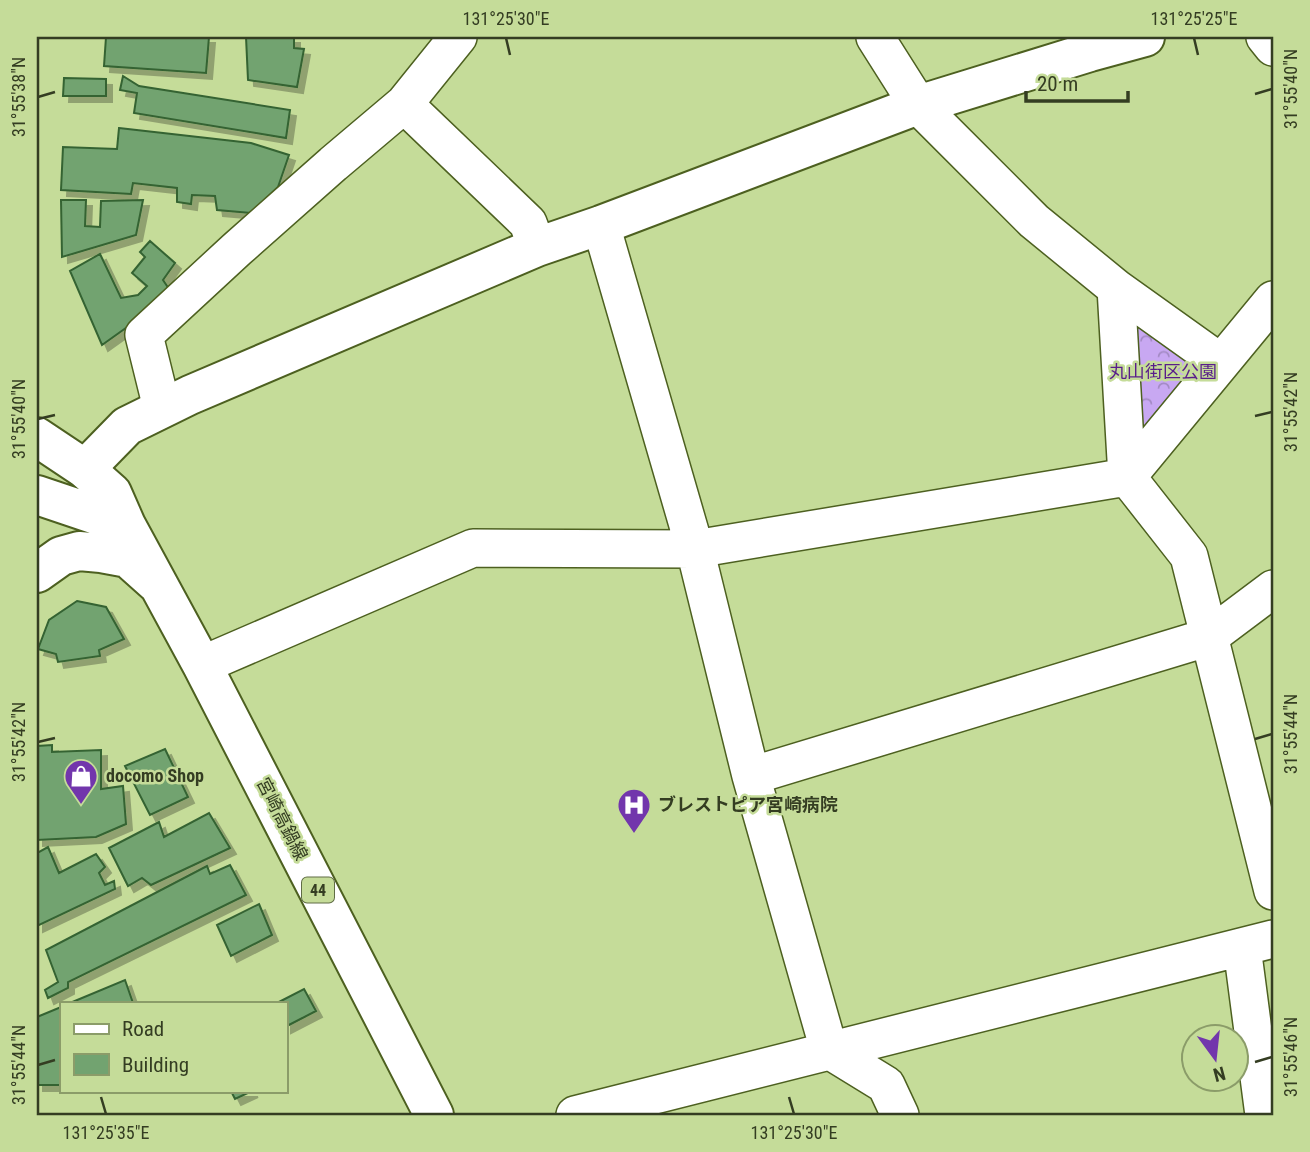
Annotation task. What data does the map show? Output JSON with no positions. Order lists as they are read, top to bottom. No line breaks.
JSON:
{"streets":{"street":["宮崎高鍋線","44"]},"parks":["丸山街区公園"],"places":{"shop":["docomo Shop"],"hospital":["ブレストピア宮崎病院"]},"legend":["Road","Building"],"scale_bar":"20 m","north":"bottom","coordinates":["131°25'30\"E","131°25'25\"E","31°55'40\"N","31°55'38\"N","31°55'42\"N","31°55'44\"N","31°55'46\"N","131°25'35\"E"]}
